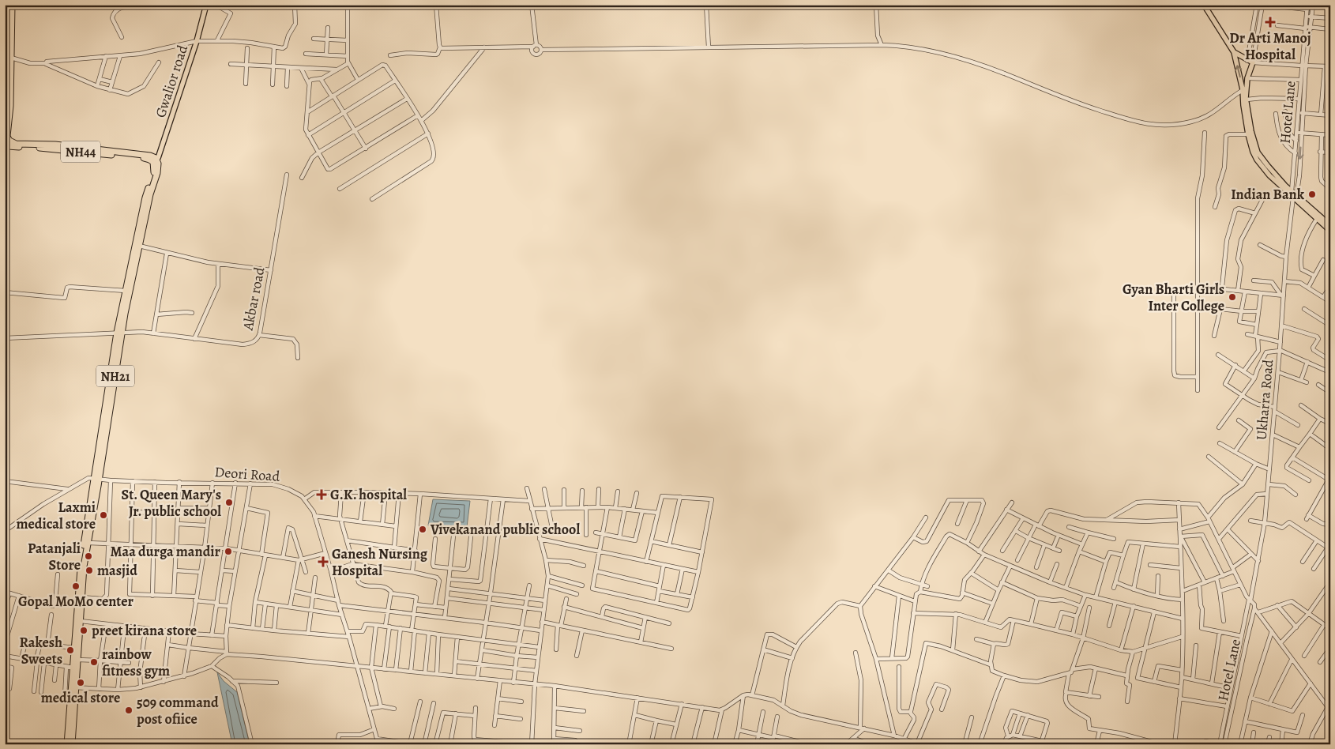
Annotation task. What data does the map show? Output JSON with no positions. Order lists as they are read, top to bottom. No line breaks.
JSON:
{"streets":{"highway":["NH44","NH21"],"main road":["Gwalior road"],"street":["Hotel Lane","Akbar road","Ukharra Road","Deori Road"]},"crossings":[["Gwalior road","NH44"],["Gwalior road","NH21"],["Hotel Lane","Ukharra Road"],["NH44","NH21"],["Akbar road","NH21"],["NH21","Deori Road"]],"places":{"health":["Dr Arti Manoj Hospital","G.K. hospital","Ganesh Nursing Hospital"],"other":["Indian Bank","Gyan Bharti Girls Inter College","St. Queen Mary's Jr. public school","Laxmi medical store","Vivekanand public school","Maa durga mandir","Patanjali Store","masjid","Gopal MoMo center","preet kirana store","Rakesh Sweets","rainbow fitness gym","medical store","509 command post ofiice"]}}
